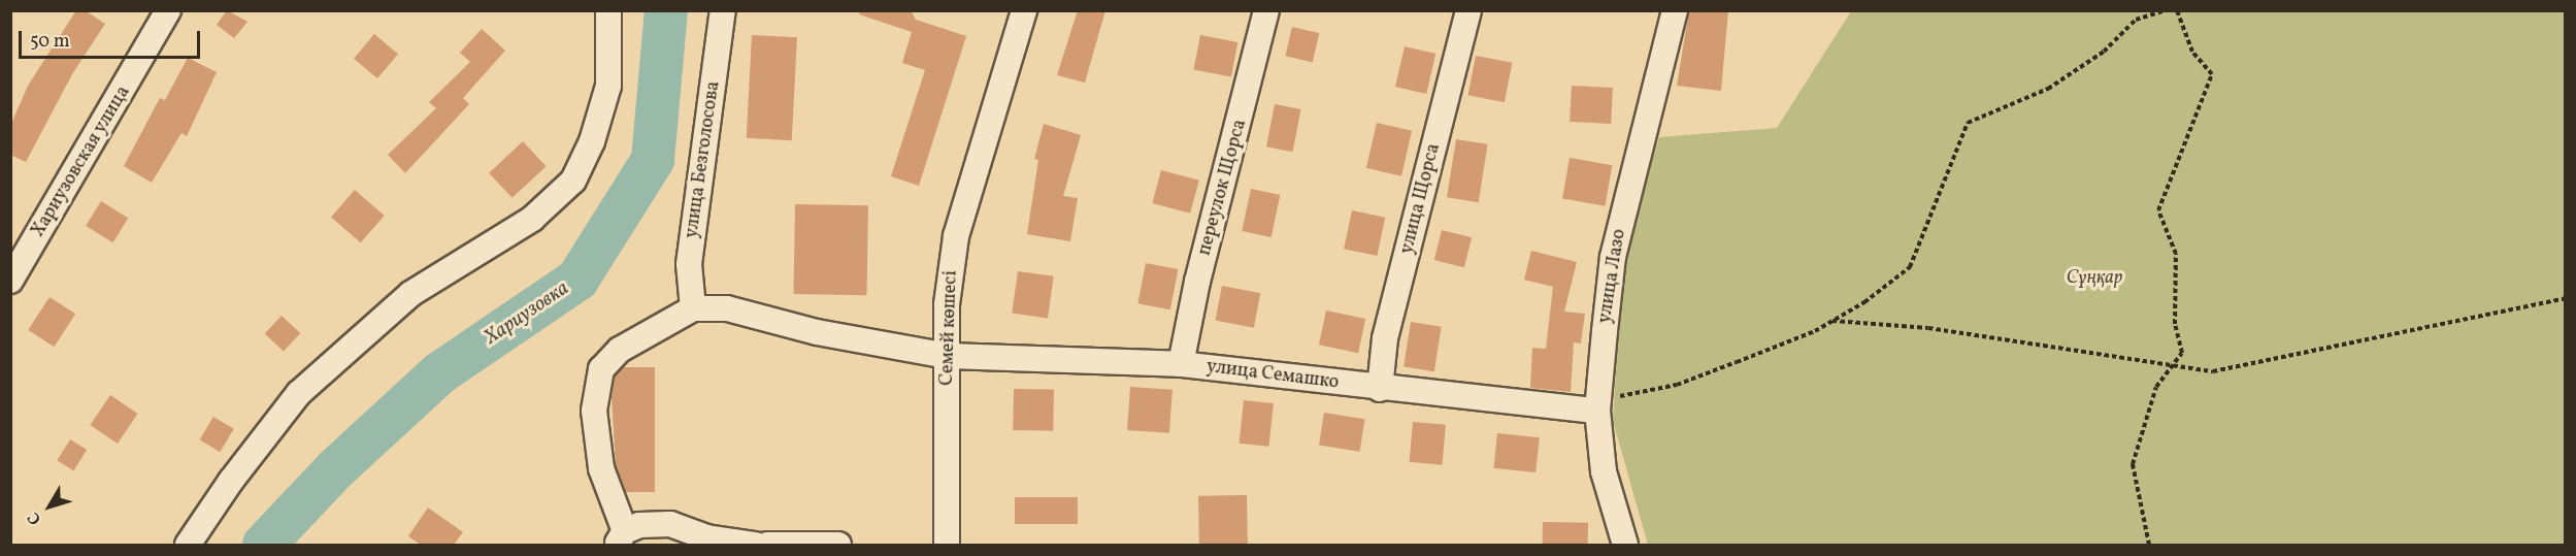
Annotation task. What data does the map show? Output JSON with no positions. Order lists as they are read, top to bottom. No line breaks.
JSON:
{"streets":{"street":["улица Безголосова","Хариузовская улица","переулок Щорса","улица Щорса","улица Лазо","Семей көшесі","улица Семашко"]},"crossings":[["переулок Щорса","улица Семашко"],["улица Щорса","улица Семашко"],["улица Лазо","улица Семашко"],["Семей көшесі","улица Семашко"]],"water":["Хариузовка"],"parks":["Сұңқар"],"scale_bar":"50 m","north":"bottom left"}
